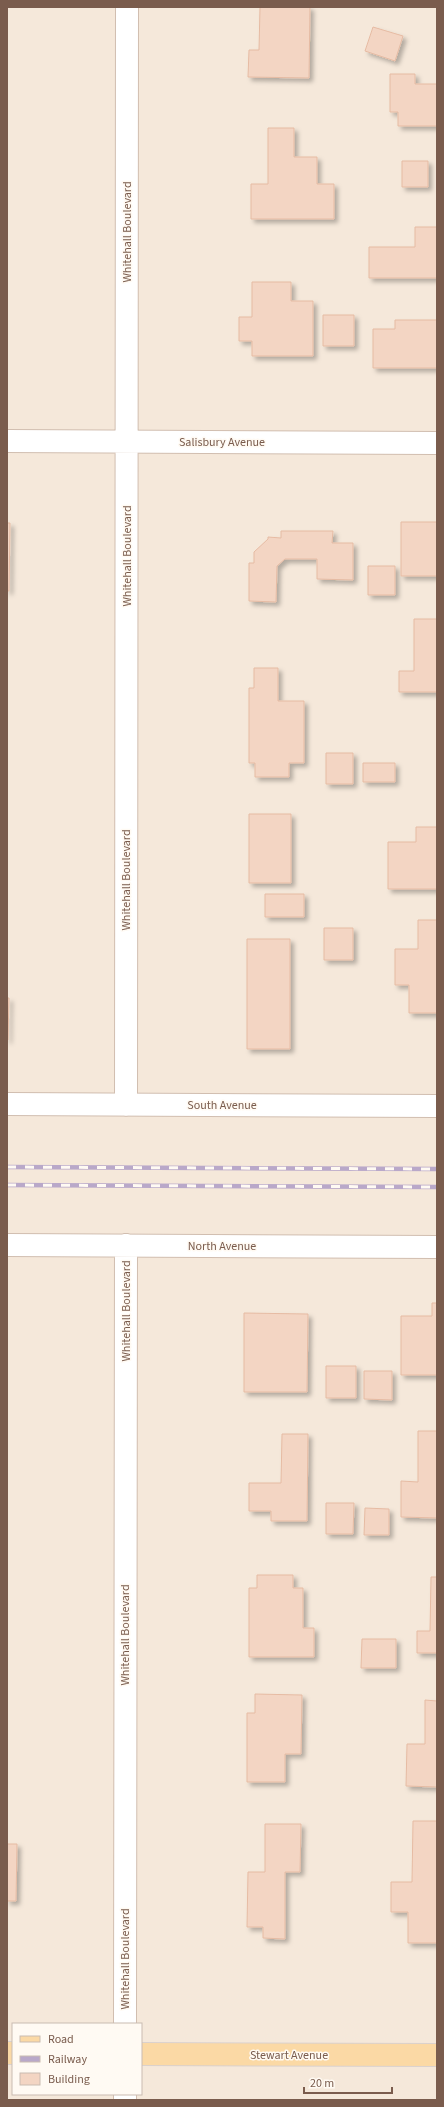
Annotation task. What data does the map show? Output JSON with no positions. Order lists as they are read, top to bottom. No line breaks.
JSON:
{"streets":{"main road":["Stewart Avenue"],"street":["Whitehall Boulevard","Salisbury Avenue","South Avenue","North Avenue"]},"crossings":[["Whitehall Boulevard","Salisbury Avenue"],["Whitehall Boulevard","South Avenue"],["Whitehall Boulevard","North Avenue"]],"legend":["Road","Railway","Building"],"scale_bar":"20 m"}
